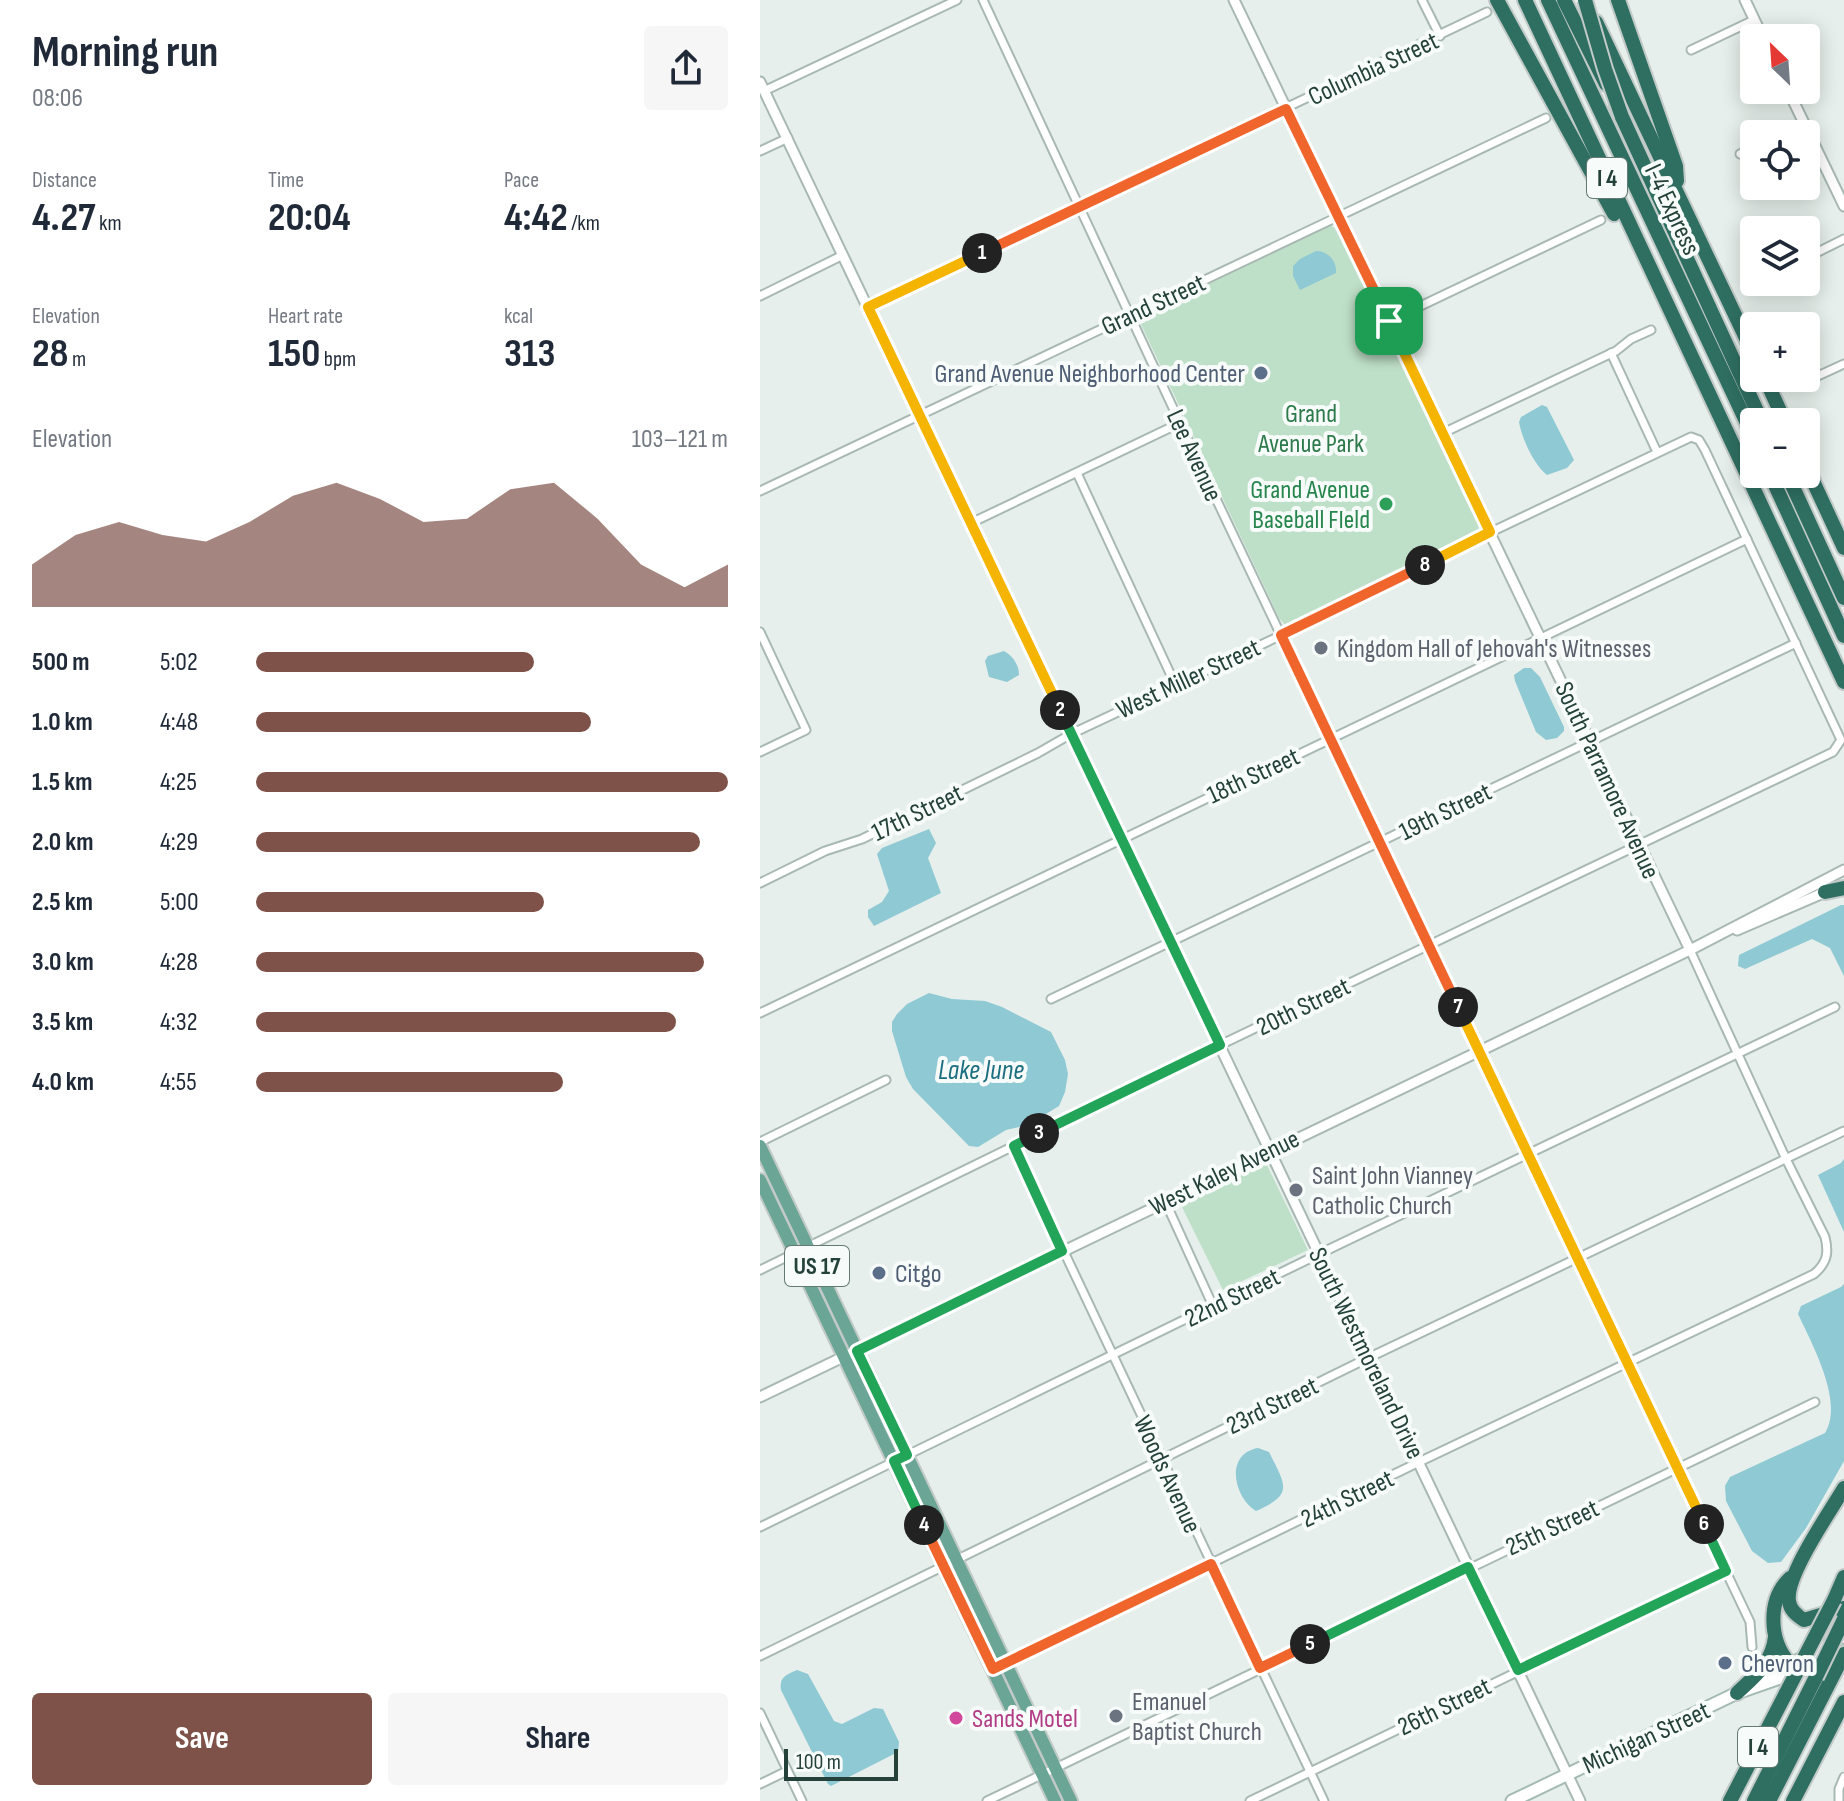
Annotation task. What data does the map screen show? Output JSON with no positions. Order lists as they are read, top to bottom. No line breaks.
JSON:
{"streets":{"highway":["I 4","I-4 Express"],"main road":["US 17","Michigan Street"],"street":["Columbia Street","Grand Street","Lee Avenue","West Miller Street","18th Street","South Parramore Avenue","19th Street","17th Street","20th Street","West Kaley Avenue","22nd Street","South Westmoreland Drive","23rd Street","Woods Avenue","24th Street","25th Street","26th Street"]},"crossings":[["Columbia Street","Lee Avenue"],["Columbia Street","South Parramore Avenue"],["Columbia Street","South Westmoreland Drive"],["Grand Street","Lee Avenue"],["Grand Street","South Parramore Avenue"],["Grand Street","South Westmoreland Drive"],["Lee Avenue","West Miller Street"],["Lee Avenue","18th Street"],["Lee Avenue","19th Street"],["Lee Avenue","20th Street"],["Lee Avenue","West Kaley Avenue"],["Lee Avenue","22nd Street"],["Lee Avenue","23rd Street"],["Lee Avenue","24th Street"],["Lee Avenue","25th Street"],["Lee Avenue","26th Street"],["West Miller Street","18th Street"],["West Miller Street","South Parramore Avenue"],["West Miller Street","17th Street"],["West Miller Street","South Westmoreland Drive"],["18th Street","South Parramore Avenue"],["18th Street","South Westmoreland Drive"],["South Parramore Avenue","19th Street"],["South Parramore Avenue","20th Street"],["South Parramore Avenue","West Kaley Avenue"],["South Parramore Avenue","22nd Street"],["South Parramore Avenue","23rd Street"],["South Parramore Avenue","24th Street"],["19th Street","20th Street"],["19th Street","South Westmoreland Drive"],["17th Street","South Westmoreland Drive"],["20th Street","US 17"],["20th Street","South Westmoreland Drive"],["20th Street","Woods Avenue"],["West Kaley Avenue","US 17"],["West Kaley Avenue","South Westmoreland Drive"],["West Kaley Avenue","Woods Avenue"],["US 17","22nd Street"],["US 17","23rd Street"],["US 17","24th Street"],["US 17","25th Street"],["22nd Street","South Westmoreland Drive"],["22nd Street","Woods Avenue"],["South Westmoreland Drive","23rd Street"],["South Westmoreland Drive","24th Street"],["South Westmoreland Drive","25th Street"],["South Westmoreland Drive","26th Street"],["South Westmoreland Drive","Michigan Street"],["23rd Street","Woods Avenue"],["Woods Avenue","24th Street"],["Woods Avenue","25th Street"],["Woods Avenue","26th Street"]],"water":["Lake June"],"parks":["Grand Avenue Park"],"places":["Grand Avenue Neighborhood Center","Grand Avenue Baseball FIeld","Kingdom Hall of Jehovah's Witnesses","Saint John Vianney Catholic Church","Citgo","Chevron","Emanuel Baptist Church","Sands Motel"],"scale_bar":"100 m","north":"top left","page":{"heading":["Morning run","08:06"],"map_buttons":["+","−"],"stats":[["Distance","4.27 km"],["Time","20:04"],["Pace","4:42 /km"],["Elevation","28 m"],["Heart rate","150 bpm"],["kcal","313"]],"pins":["1","8","2","7","3","6","4","5"],"chart":["Elevation","103–121 m"],"list":[{"name":"500 m","note":"5:02"},{"name":"1.0 km","note":"4:48"},{"name":"1.5 km","note":"4:25"},{"name":"2.0 km","note":"4:29"},{"name":"2.5 km","note":"5:00"},{"name":"3.0 km","note":"4:28"},{"name":"3.5 km","note":"4:32"},{"name":"4.0 km","note":"4:55"}],"buttons":["Save","Share"],"scale":"100 m"}}
